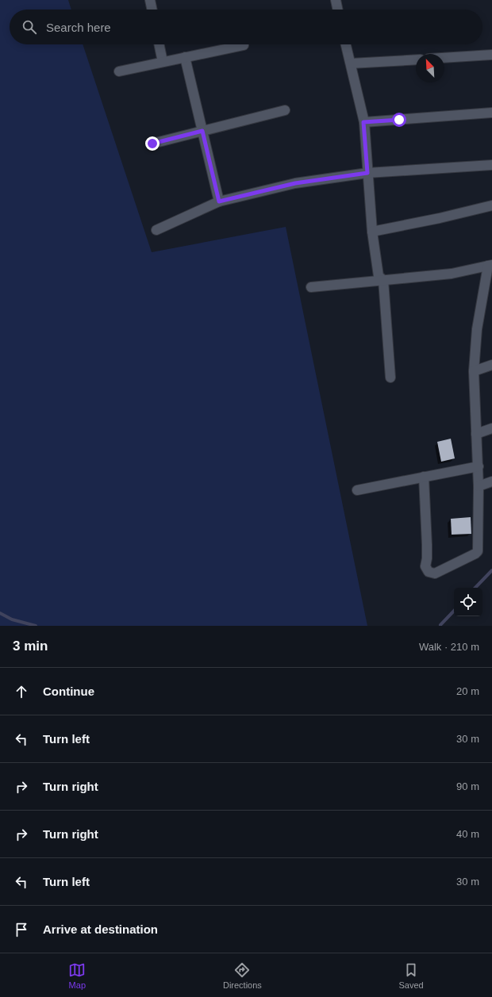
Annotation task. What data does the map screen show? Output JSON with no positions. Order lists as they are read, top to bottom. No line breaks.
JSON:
{"north":"top left","page":{"search":"Search here","heading":["3 min","Walk · 210 m"],"list":[["Continue","20 m"],["Turn left","30 m"],["Turn right","90 m"],["Turn right","40 m"],["Turn left","30 m"],"Arrive at destination"],"nav":["Map","Directions","Saved"]}}
